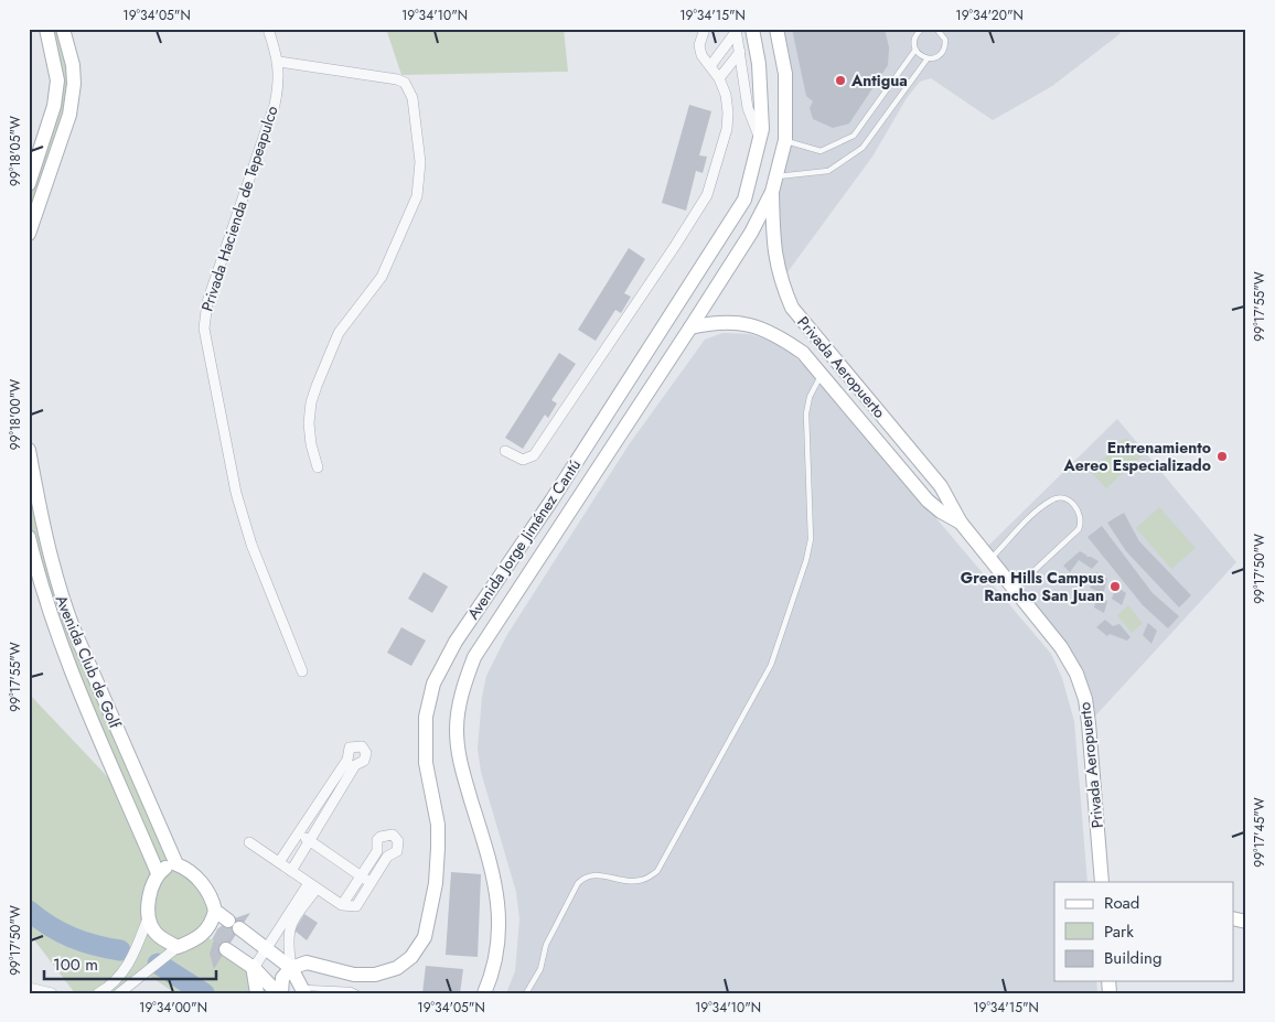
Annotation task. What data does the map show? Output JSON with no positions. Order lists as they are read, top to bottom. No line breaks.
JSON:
{"streets":{"street":["Privada Hacienda de Tepeapulco","Privada Aeropuerto","Avenida Jorge Jiménez Cantú","Avenida Club de Golf"]},"crossings":[["Privada Aeropuerto","Avenida Jorge Jiménez Cantú"]],"places":["Antigua","Entrenamiento Aereo Especializado","Green Hills Campus Rancho San Juan"],"legend":["Road","Park","Building"],"scale_bar":"100 m","coordinates":["19°34'05\"N","19°34'10\"N","19°34'15\"N","19°34'20\"N","99°18'05\"W","99°17'55\"W","99°18'00\"W","99°17'50\"W","99°17'45\"W","19°34'00\"N"]}
